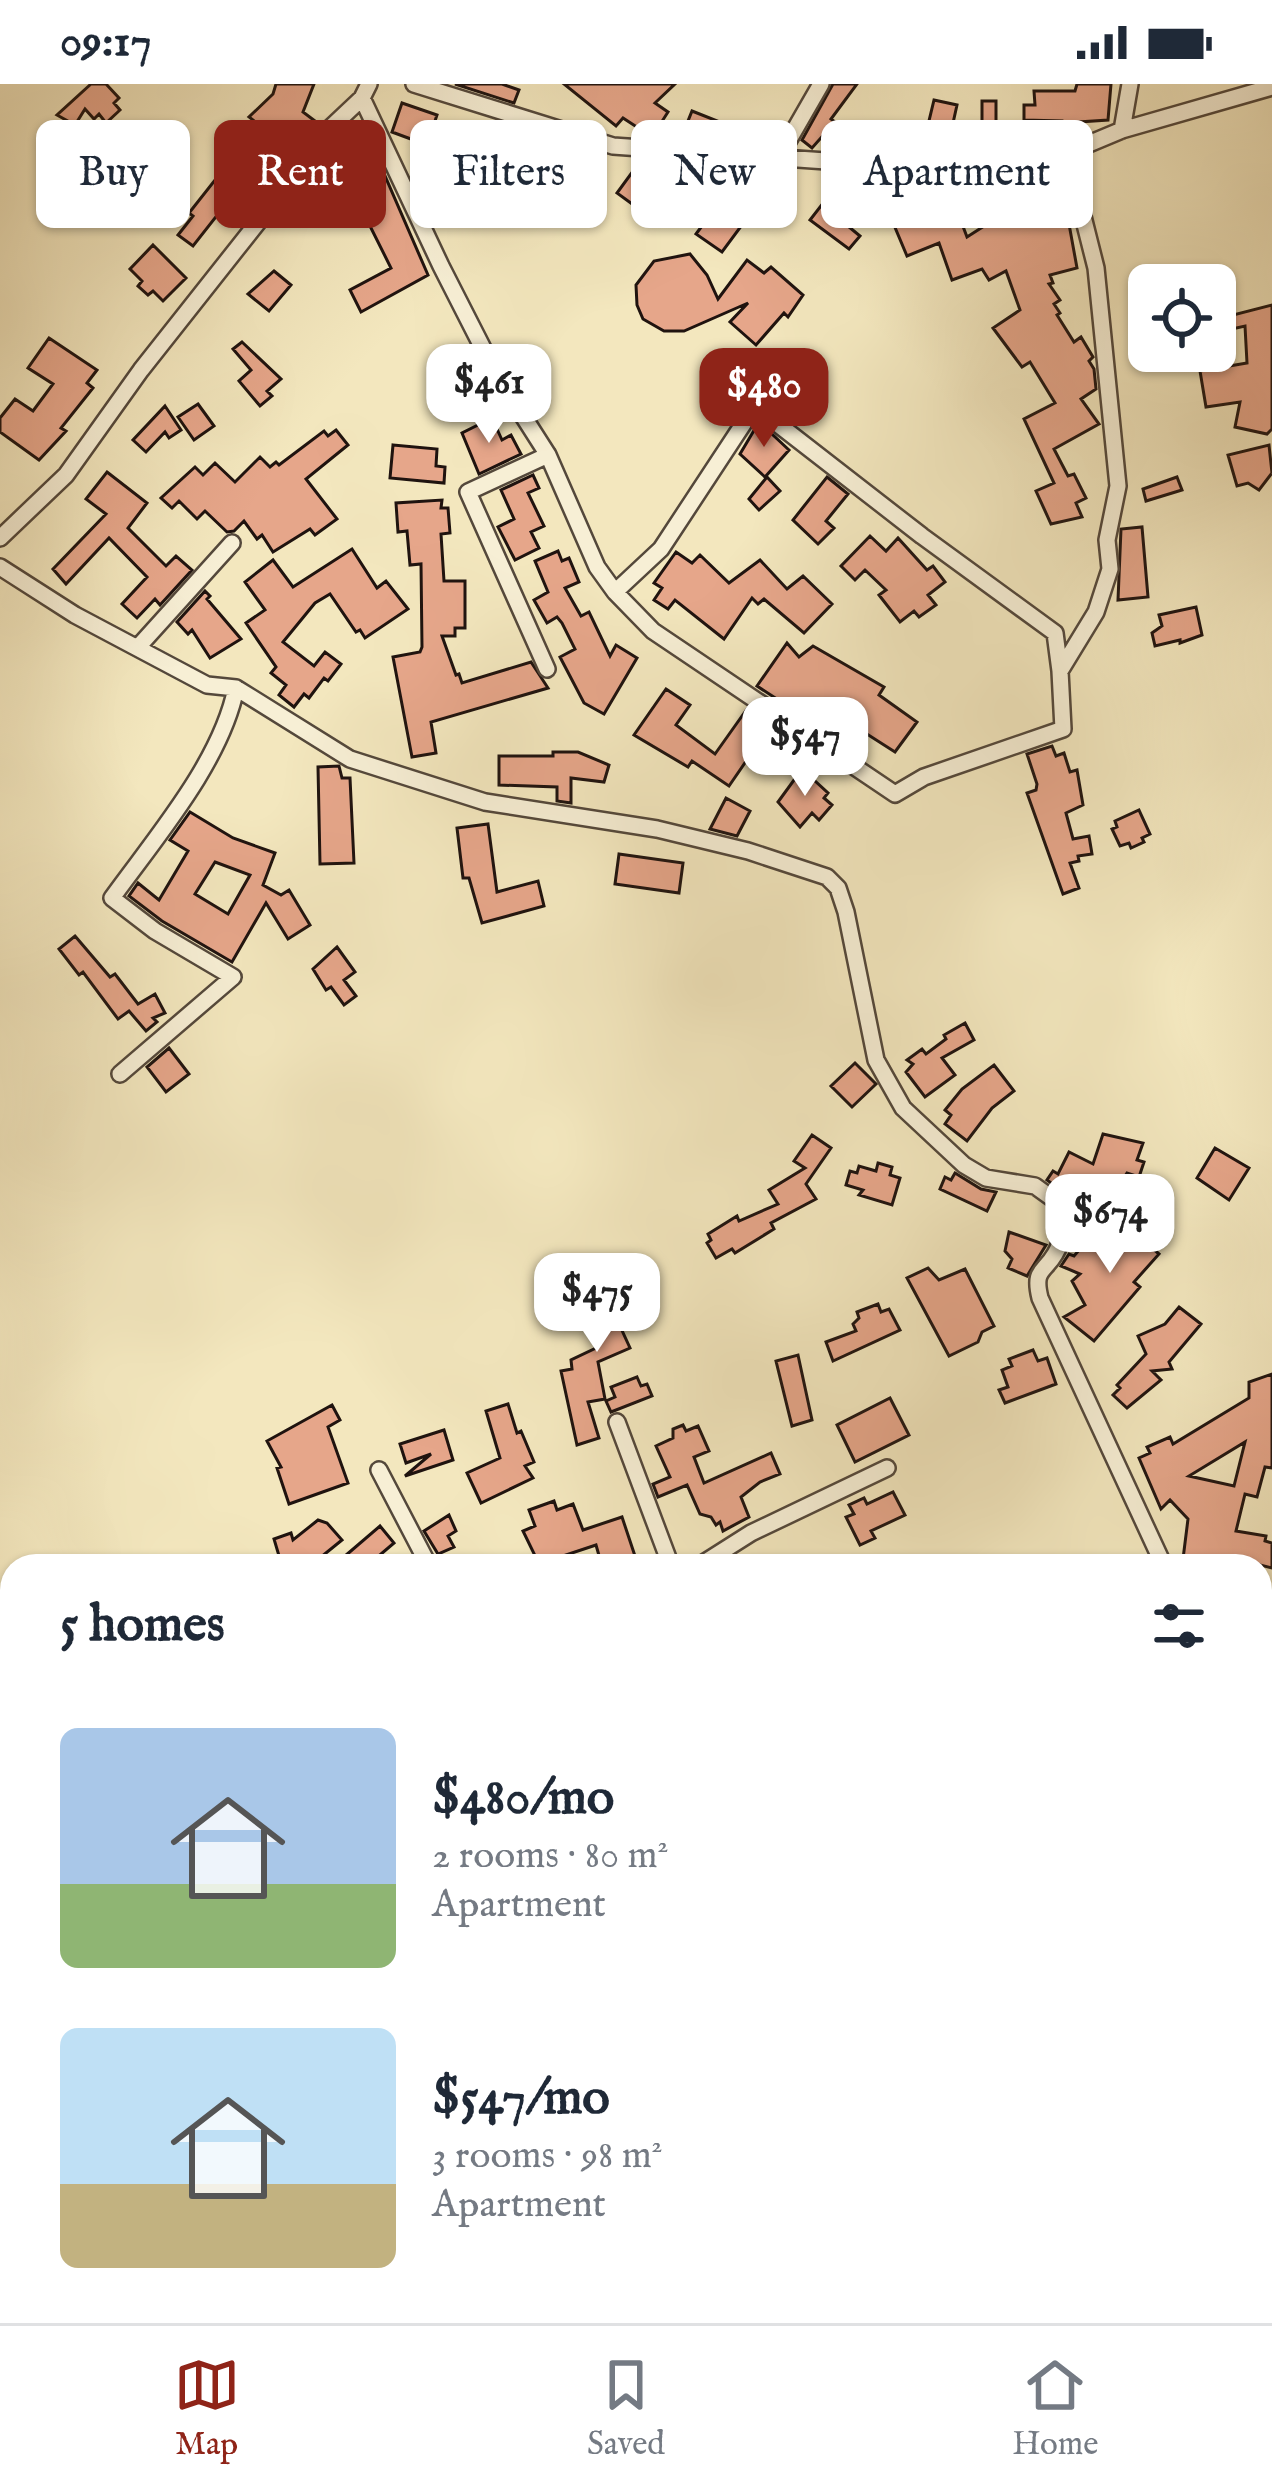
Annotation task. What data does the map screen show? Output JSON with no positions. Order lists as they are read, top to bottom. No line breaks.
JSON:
{"page":{"status":"09:17","chip":["Buy","Rent","Filters","New","Apartment"],"price":["$461","$480","$547","$674","$475"],"heading":"5 homes","list":[{"name":"$480/mo","note":"2 rooms · 80 m² · Apartment"},{"name":"$547/mo","note":"3 rooms · 98 m² · Apartment"}],"tabs":["Map","Saved","Home"]}}
